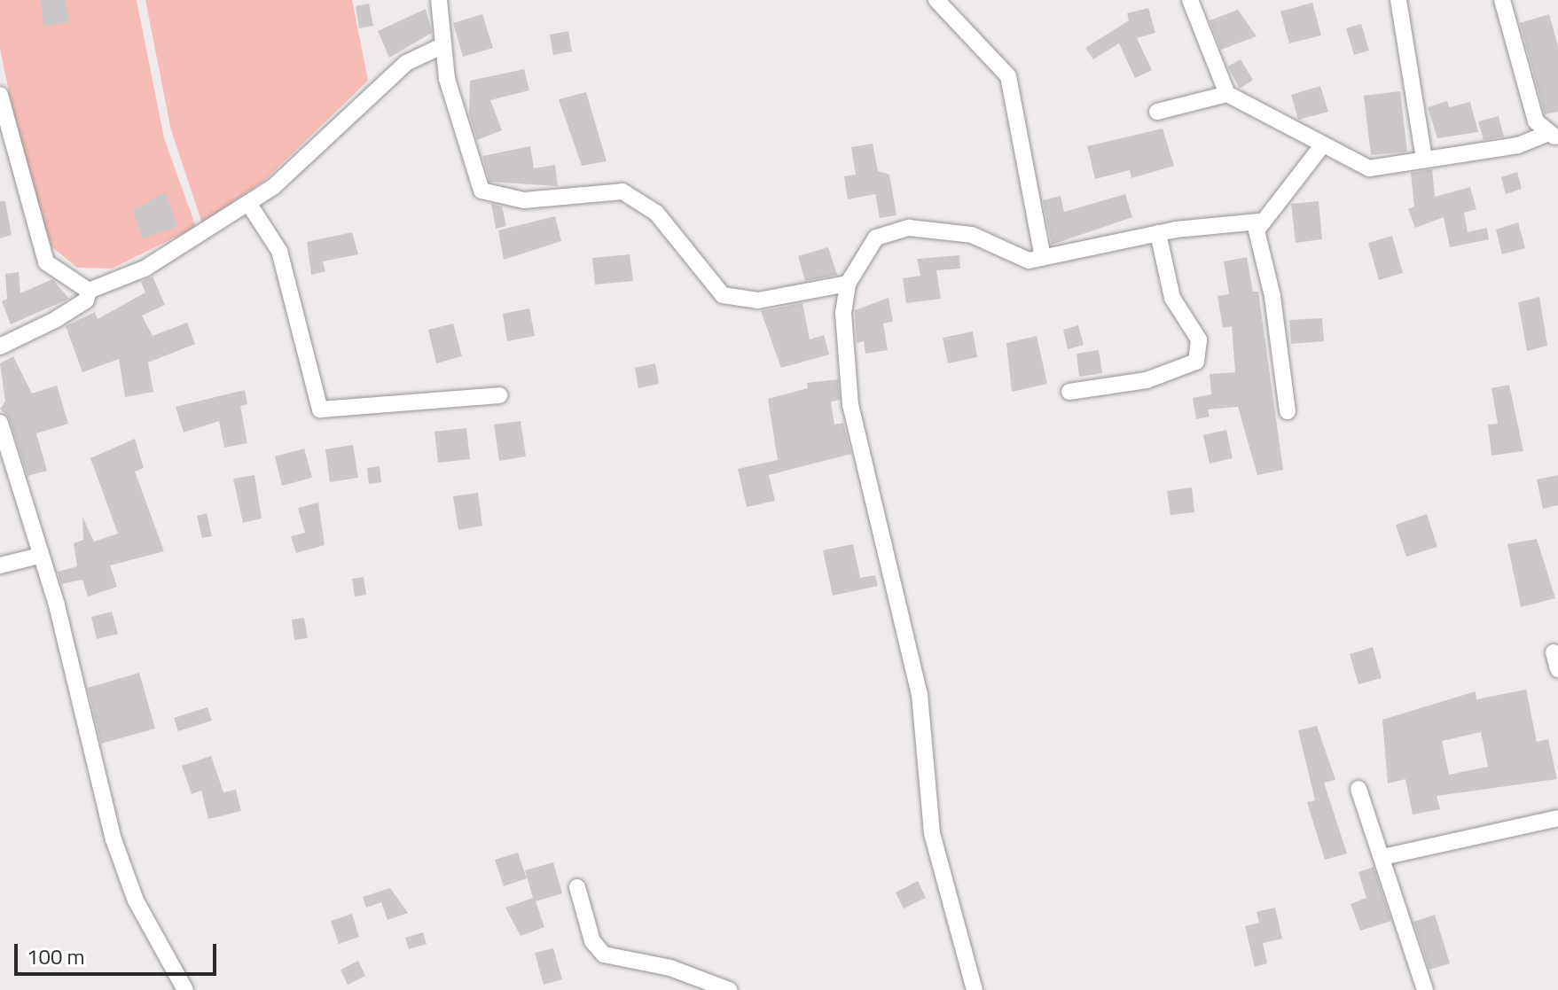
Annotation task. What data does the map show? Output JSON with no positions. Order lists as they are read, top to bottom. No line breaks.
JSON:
{"scale_bar":"100 m"}
